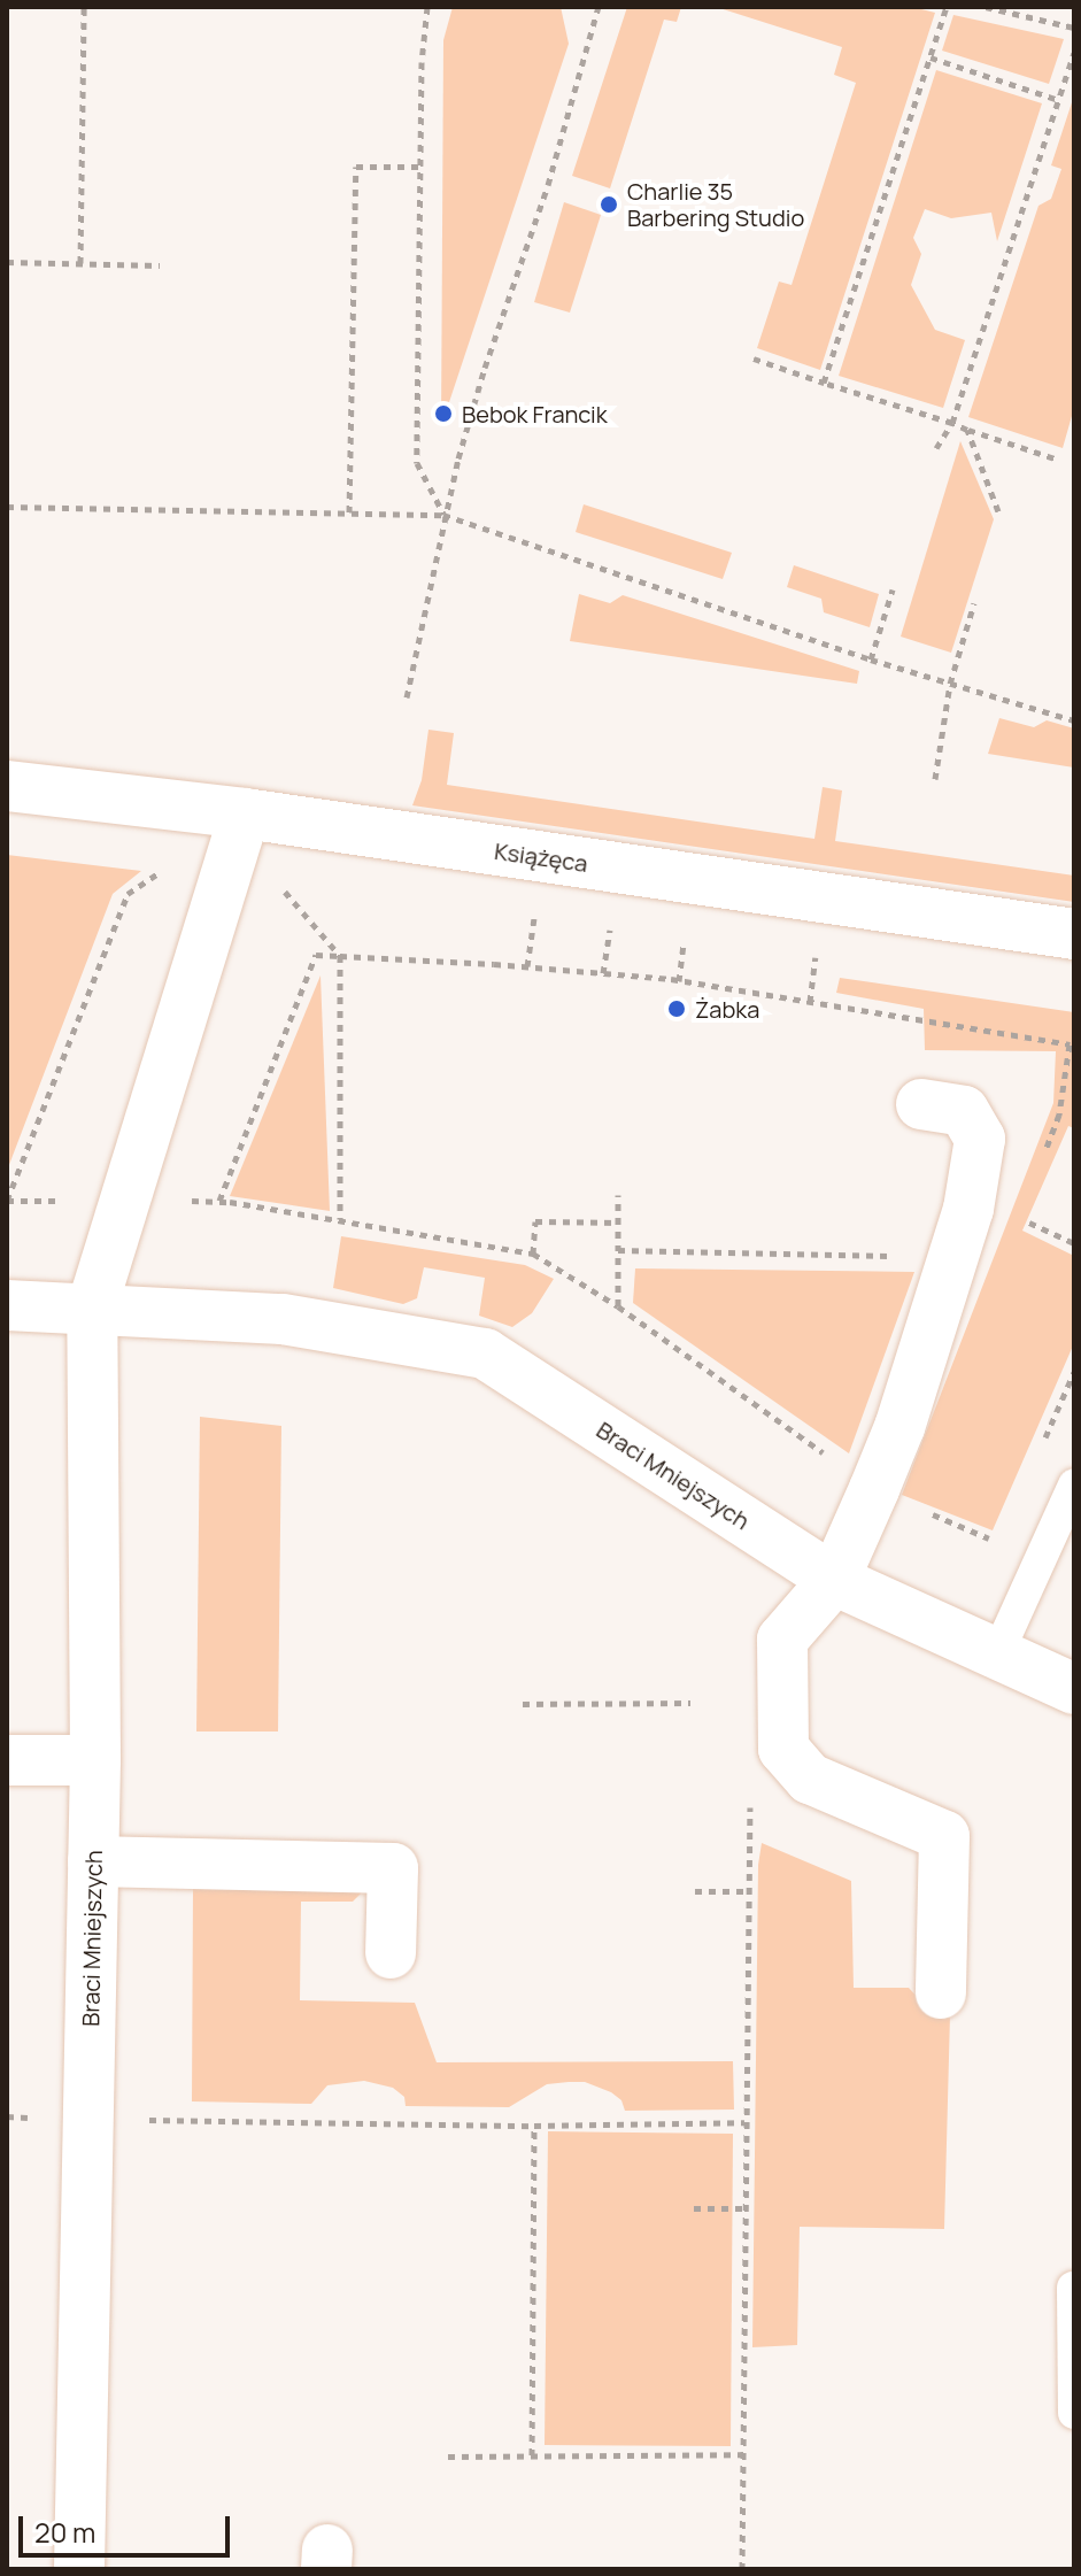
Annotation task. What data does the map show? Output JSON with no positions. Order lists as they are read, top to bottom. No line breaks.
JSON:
{"streets":{"street":["Książęca","Braci Mniejszych"]},"places":["Charlie 35 Barbering Studio","Bebok Francik","Żabka"],"scale_bar":"20 m"}
